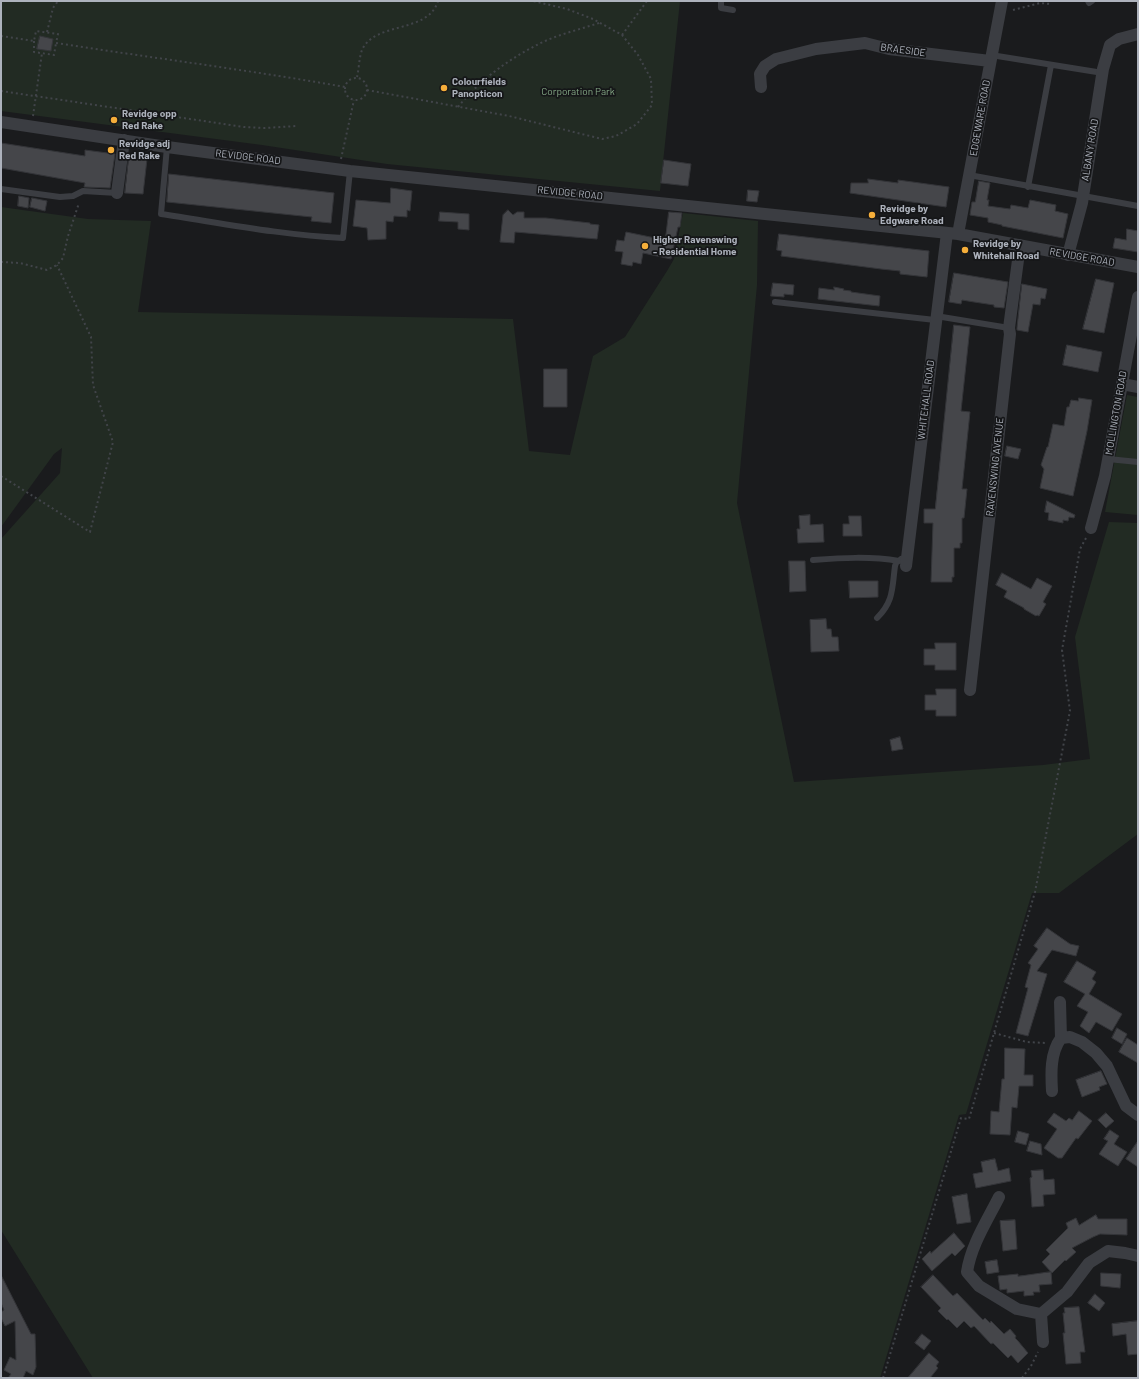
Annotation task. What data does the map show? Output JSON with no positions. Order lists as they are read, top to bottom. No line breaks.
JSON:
{"streets":{"street":["BRAESIDE","EDGEWARE ROAD","ALBANY ROAD","REVIDGE ROAD","WHITEHALL ROAD","MOLLINGTON ROAD","RAVENSWING AVENUE"]},"crossings":[["BRAESIDE","EDGEWARE ROAD"],["EDGEWARE ROAD","REVIDGE ROAD"],["EDGEWARE ROAD","WHITEHALL ROAD"],["ALBANY ROAD","REVIDGE ROAD"],["REVIDGE ROAD","WHITEHALL ROAD"],["REVIDGE ROAD","RAVENSWING AVENUE"]],"parks":["Corporation Park"],"places":["Colourfields Panopticon","Revidge opp Red Rake","Revidge adj Red Rake","Revidge by Edgware Road","Higher Ravenswing - Residential Home","Revidge by Whitehall Road"]}
